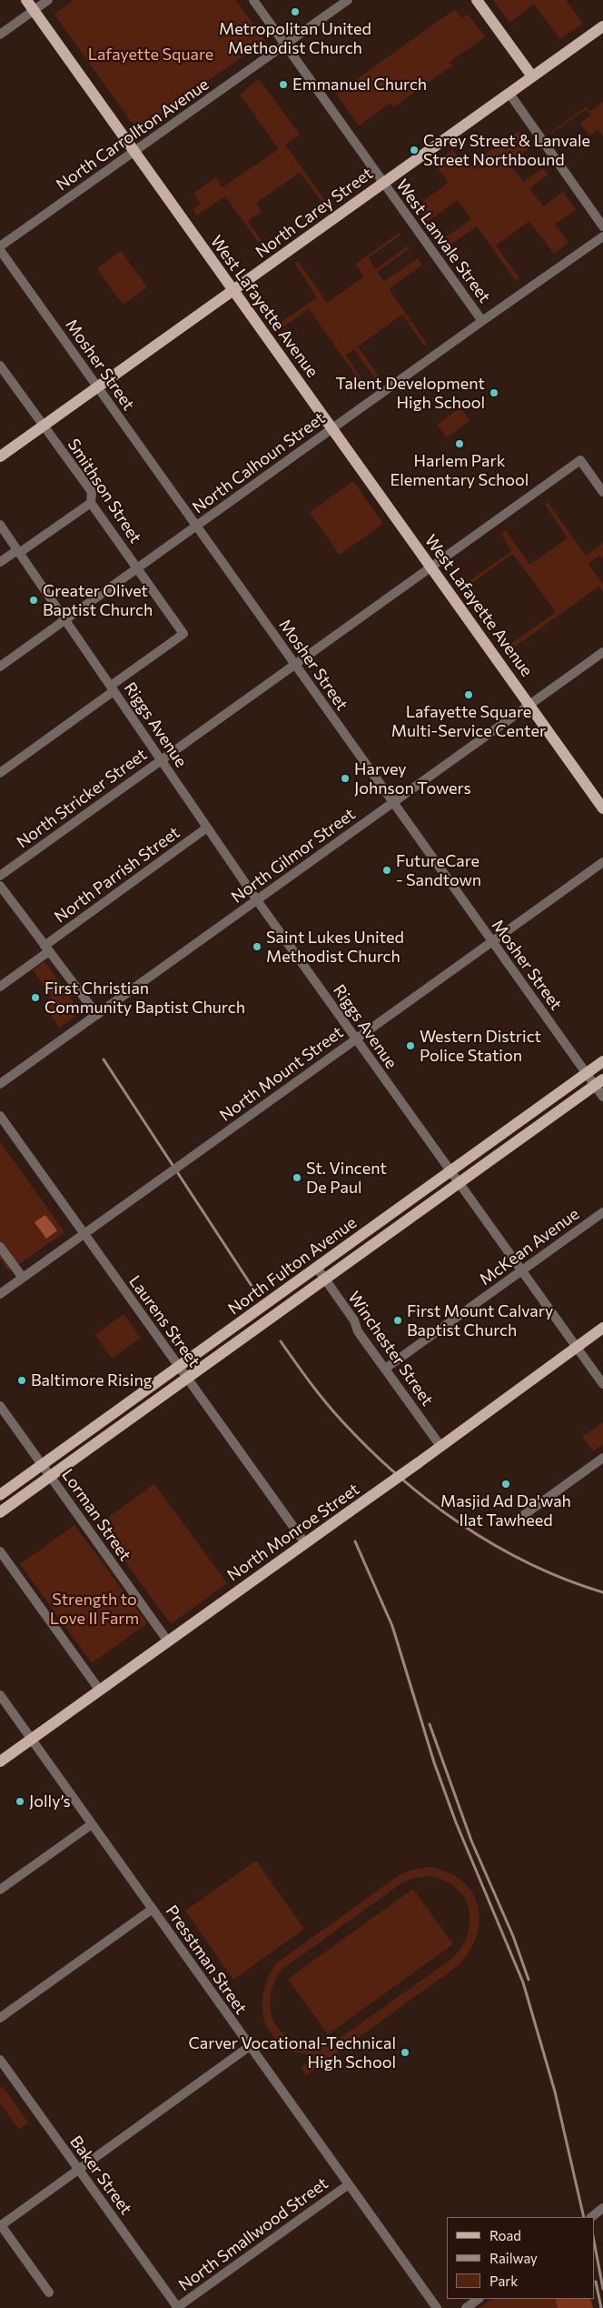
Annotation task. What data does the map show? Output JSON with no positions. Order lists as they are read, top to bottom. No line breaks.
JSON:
{"streets":{"main road":["North Carey Street","West Lafayette Avenue","North Fulton Avenue","North Monroe Street"],"street":["North Carrollton Avenue","West Lanvale Street","Mosher Street","North Calhoun Street","Smithson Street","Riggs Avenue","North Stricker Street","North Gilmor Street","North Parrish Street","North Mount Street","McKean Avenue","Laurens Street","Winchester Street","Lorman Street","Presstman Street","Baker Street","North Smallwood Street"]},"crossings":[["North Carrollton Avenue","West Lanvale Street"],["North Carrollton Avenue","West Lafayette Avenue"],["North Carey Street","West Lanvale Street"],["North Carey Street","West Lafayette Avenue"],["North Carey Street","Mosher Street"],["North Carey Street","Smithson Street"],["West Lanvale Street","North Calhoun Street"],["West Lafayette Avenue","North Calhoun Street"],["West Lafayette Avenue","North Stricker Street"],["West Lafayette Avenue","North Gilmor Street"],["Mosher Street","North Calhoun Street"],["Mosher Street","North Stricker Street"],["Mosher Street","North Gilmor Street"],["Mosher Street","North Mount Street"],["Mosher Street","North Fulton Avenue"],["North Calhoun Street","Smithson Street"],["North Calhoun Street","Riggs Avenue"],["Smithson Street","Riggs Avenue"],["Riggs Avenue","North Stricker Street"],["Riggs Avenue","North Gilmor Street"],["Riggs Avenue","North Parrish Street"],["Riggs Avenue","North Mount Street"],["Riggs Avenue","McKean Avenue"],["Riggs Avenue","North Fulton Avenue"],["Riggs Avenue","North Monroe Street"],["North Mount Street","Laurens Street"],["McKean Avenue","Winchester Street"],["North Fulton Avenue","Laurens Street"],["North Fulton Avenue","Winchester Street"],["North Fulton Avenue","Lorman Street"],["Laurens Street","North Monroe Street"],["Winchester Street","North Monroe Street"],["Lorman Street","North Monroe Street"],["North Monroe Street","Presstman Street"],["Presstman Street","North Smallwood Street"],["Baker Street","North Smallwood Street"]],"parks":["Lafayette Square","Strength to Love II Farm"],"places":["Metropolitan United Methodist Church","Emmanuel Church","Carey Street & Lanvale Street Northbound","Talent Development High School","Harlem Park Elementary School","Greater Olivet Baptist Church","Lafayette Square Multi-Service Center","Harvey Johnson Towers","FutureCare - Sandtown","Saint Lukes United Methodist Church","First Christian Community Baptist Church","Western District Police Station","St. Vincent De Paul","First Mount Calvary Baptist Church","Baltimore Rising","Masjid Ad Da'wah Ilat Tawheed","Jolly’s","Carver Vocational-Technical High School"],"legend":["Road","Railway","Park"]}
